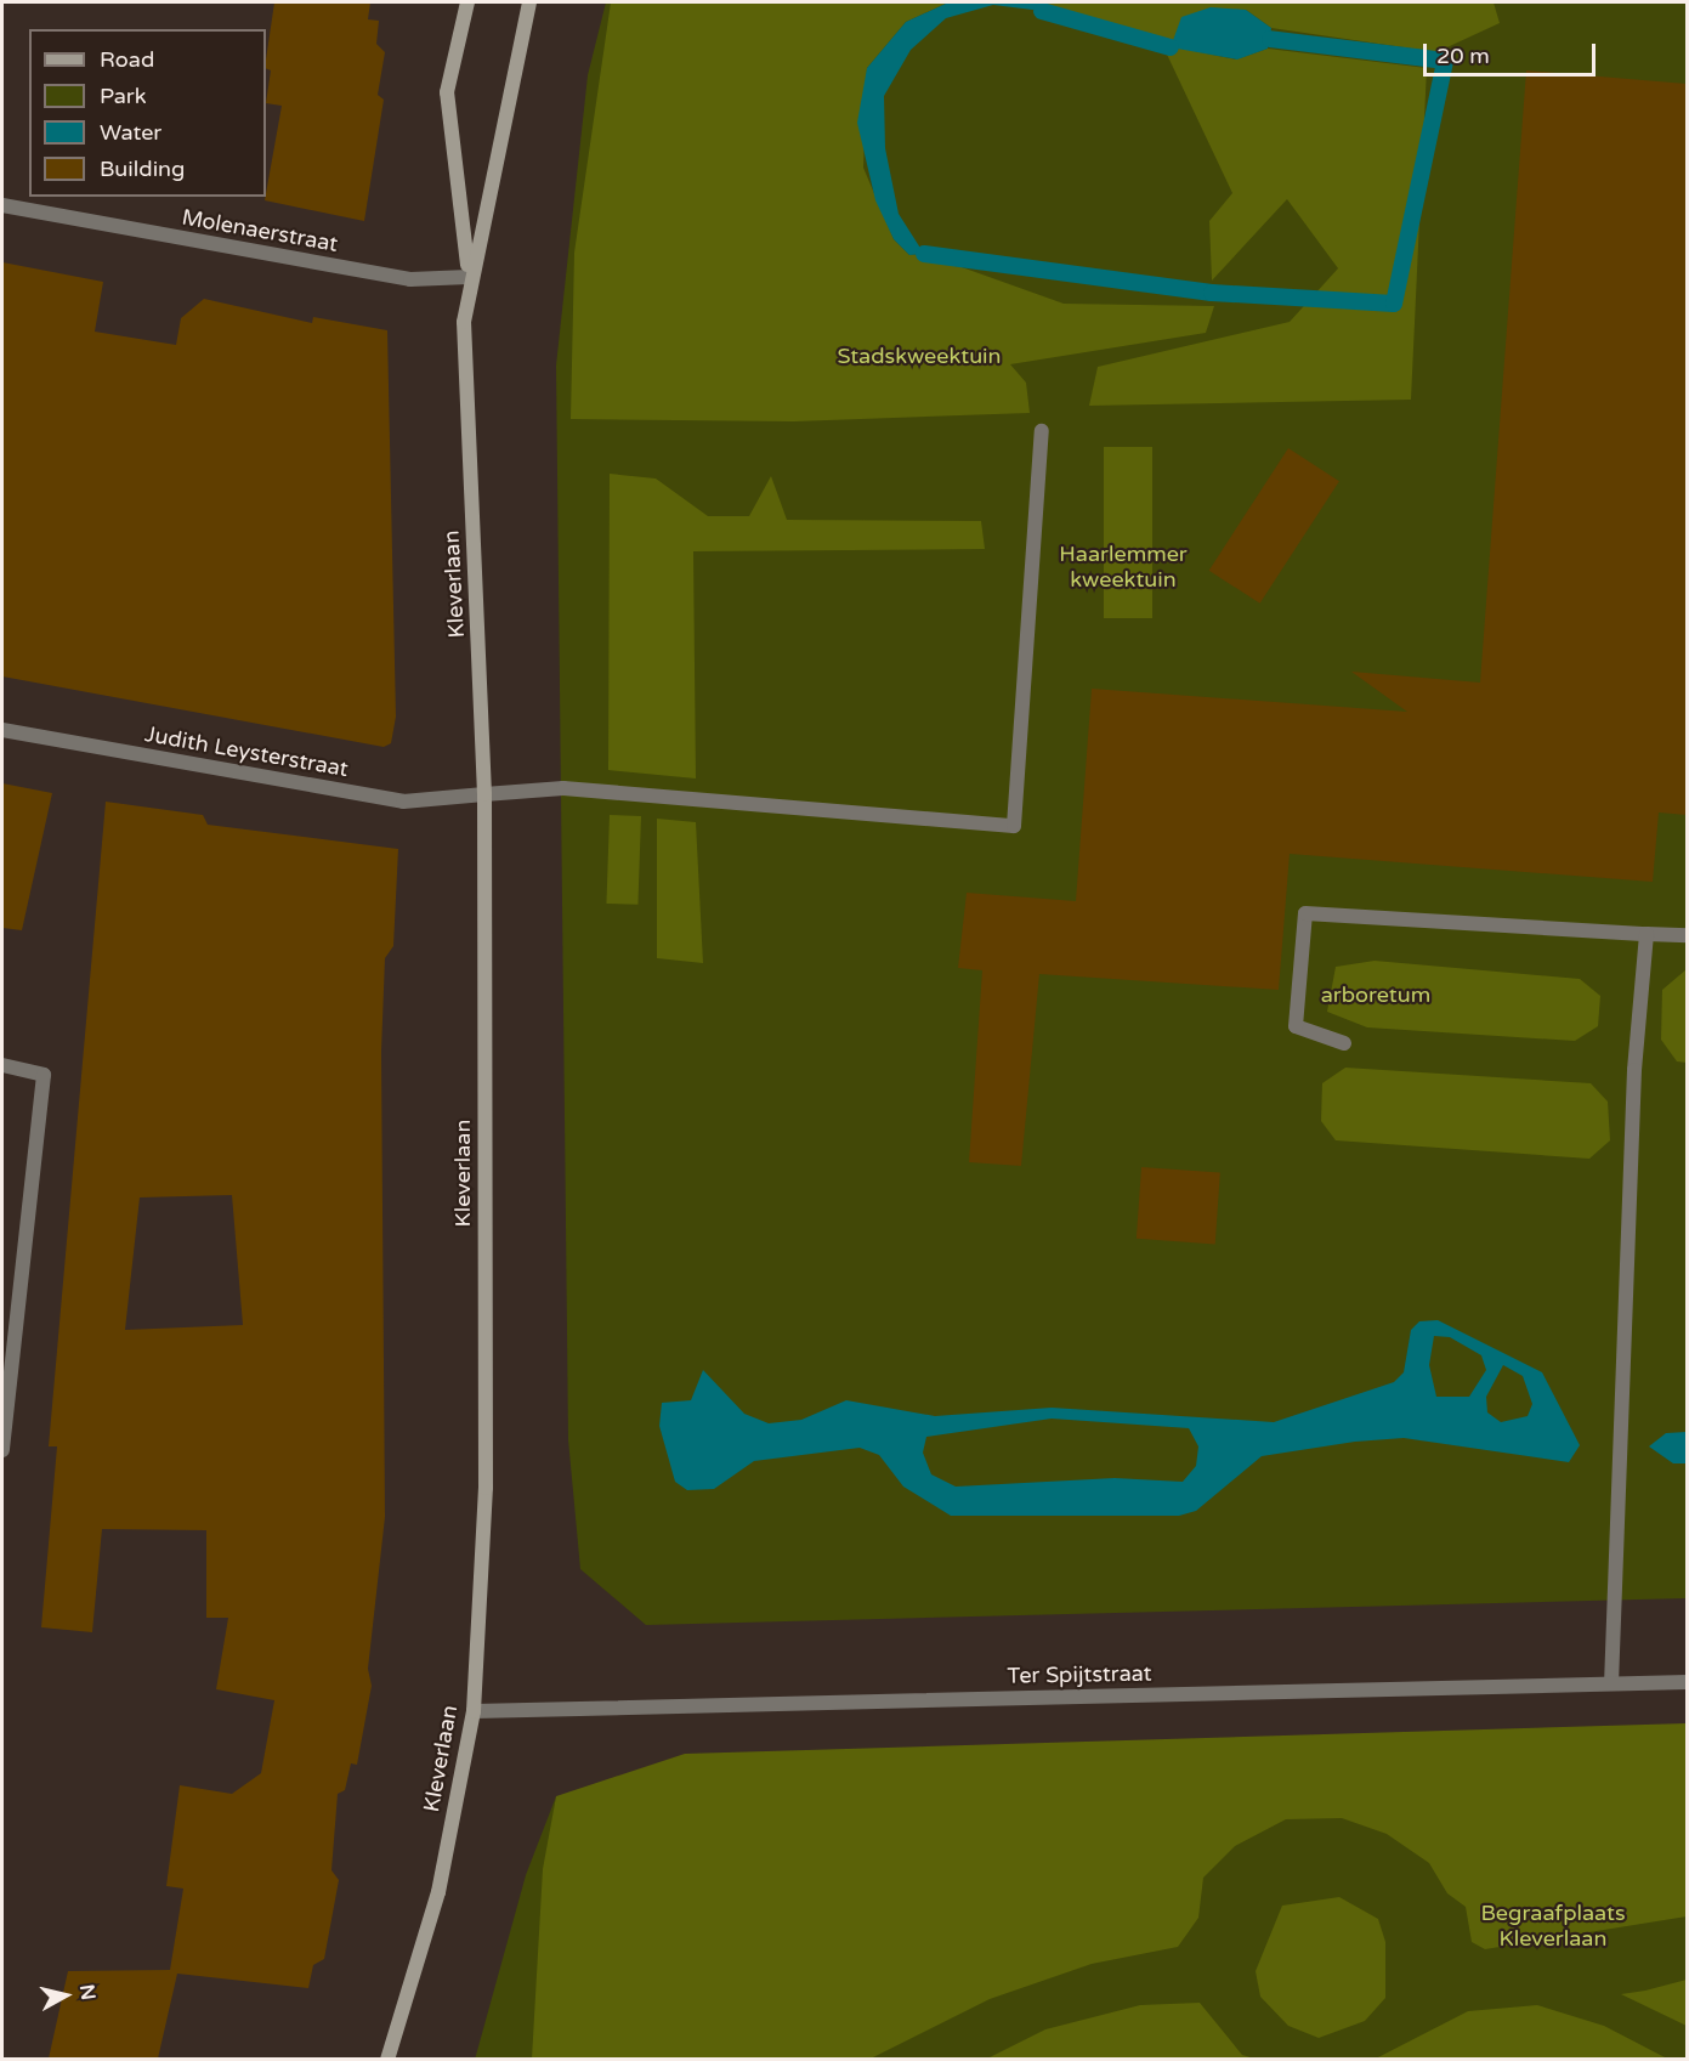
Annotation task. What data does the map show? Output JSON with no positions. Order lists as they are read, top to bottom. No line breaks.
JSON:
{"streets":{"main road":["Kleverlaan"],"street":["Molenaerstraat","Judith Leysterstraat","Ter Spijtstraat"]},"crossings":[["Molenaerstraat","Kleverlaan"],["Kleverlaan","Judith Leysterstraat"],["Kleverlaan","Ter Spijtstraat"]],"parks":["Stadskweektuin","Haarlemmer kweektuin","arboretum","Begraafplaats Kleverlaan"],"legend":["Road","Park","Water","Building"],"scale_bar":"20 m","north":"right"}
